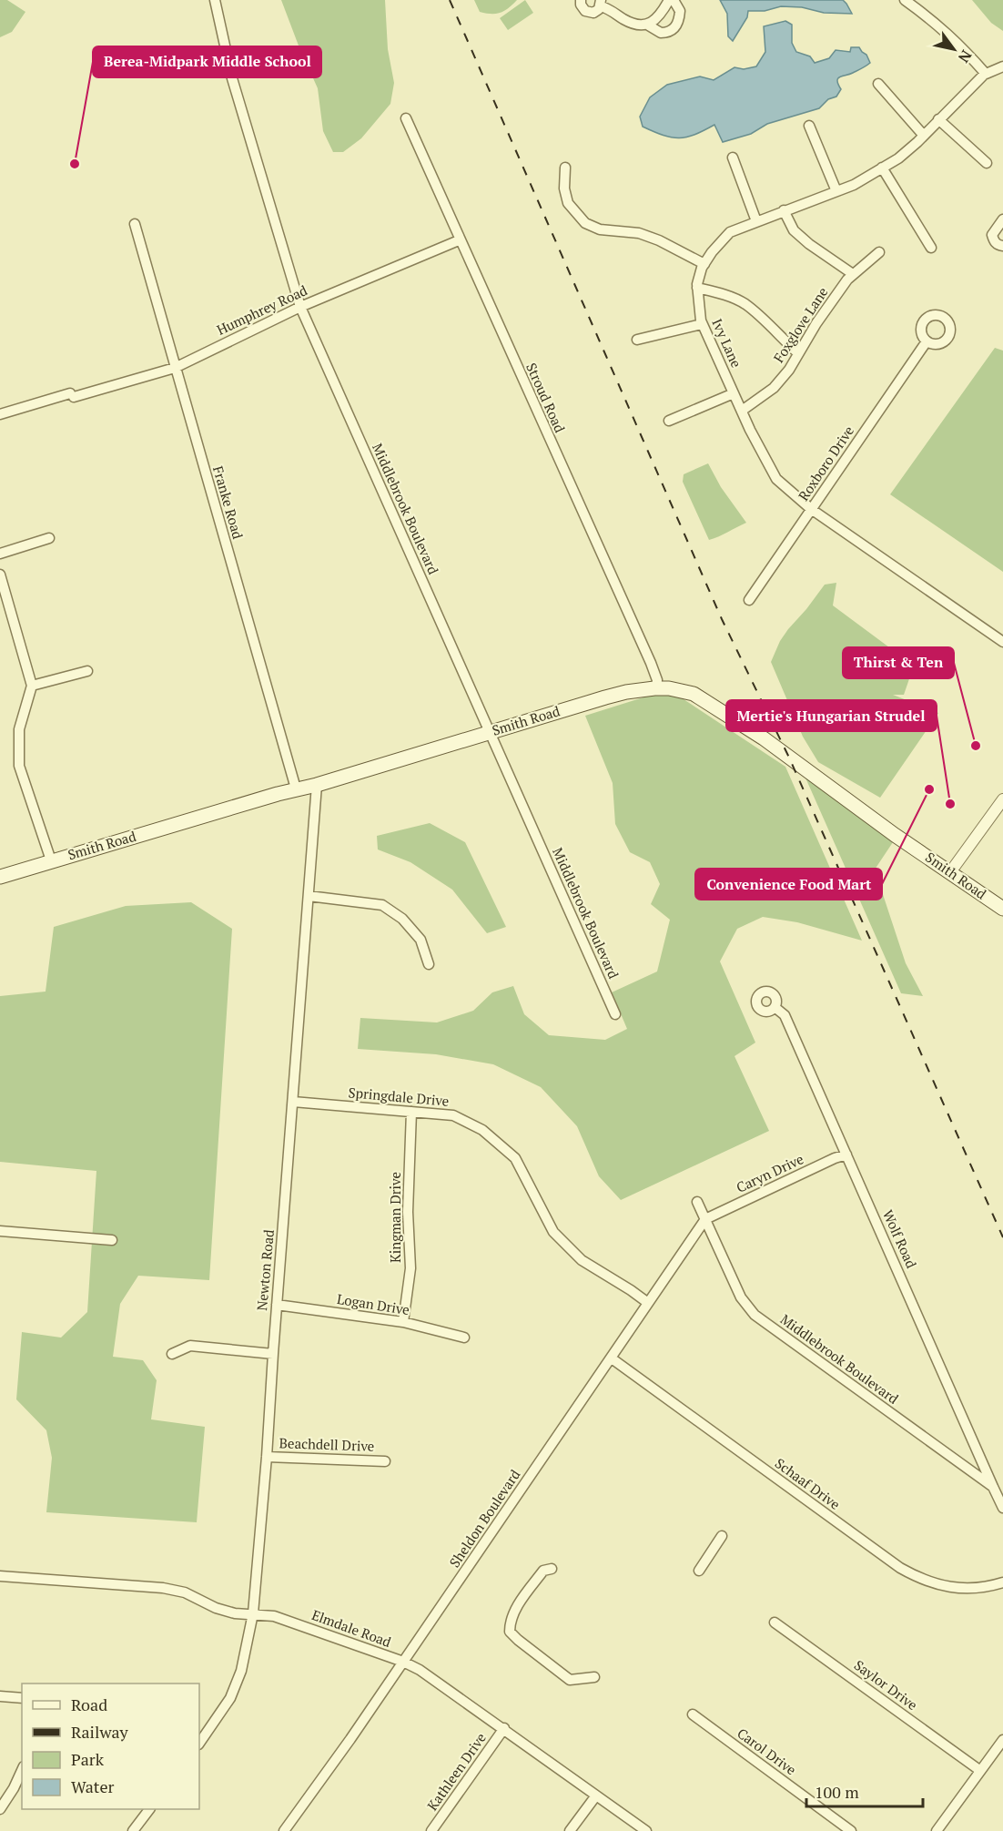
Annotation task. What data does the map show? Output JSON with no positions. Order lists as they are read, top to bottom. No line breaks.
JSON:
{"streets":{"main road":["Smith Road"],"street":["Humphrey Road","Foxglove Lane","Ivy Lane","Stroud Road","Roxboro Drive","Franke Road","Middlebrook Boulevard","Springdale Drive","Caryn Drive","Kingman Drive","Wolf Road","Newton Road","Logan Drive","Beachdell Drive","Schaaf Drive","Sheldon Boulevard","Elmdale Road","Saylor Drive","Carol Drive","Kathleen Drive"]},"crossings":[["Humphrey Road","Stroud Road"],["Humphrey Road","Franke Road"],["Humphrey Road","Middlebrook Boulevard"],["Foxglove Lane","Ivy Lane"],["Ivy Lane","Roxboro Drive"],["Stroud Road","Smith Road"],["Franke Road","Smith Road"],["Middlebrook Boulevard","Smith Road"],["Middlebrook Boulevard","Caryn Drive"],["Middlebrook Boulevard","Wolf Road"],["Middlebrook Boulevard","Sheldon Boulevard"],["Smith Road","Newton Road"],["Springdale Drive","Kingman Drive"],["Springdale Drive","Newton Road"],["Springdale Drive","Sheldon Boulevard"],["Caryn Drive","Wolf Road"],["Caryn Drive","Sheldon Boulevard"],["Kingman Drive","Logan Drive"],["Newton Road","Logan Drive"],["Newton Road","Beachdell Drive"],["Newton Road","Elmdale Road"],["Schaaf Drive","Sheldon Boulevard"],["Sheldon Boulevard","Elmdale Road"],["Elmdale Road","Kathleen Drive"]],"places":["Berea-Midpark Middle School","Thirst & Ten","Convenience Food Mart","Mertie's Hungarian Strudel"],"legend":["Road","Railway","Park","Water"],"scale_bar":"100 m","north":"bottom right"}
